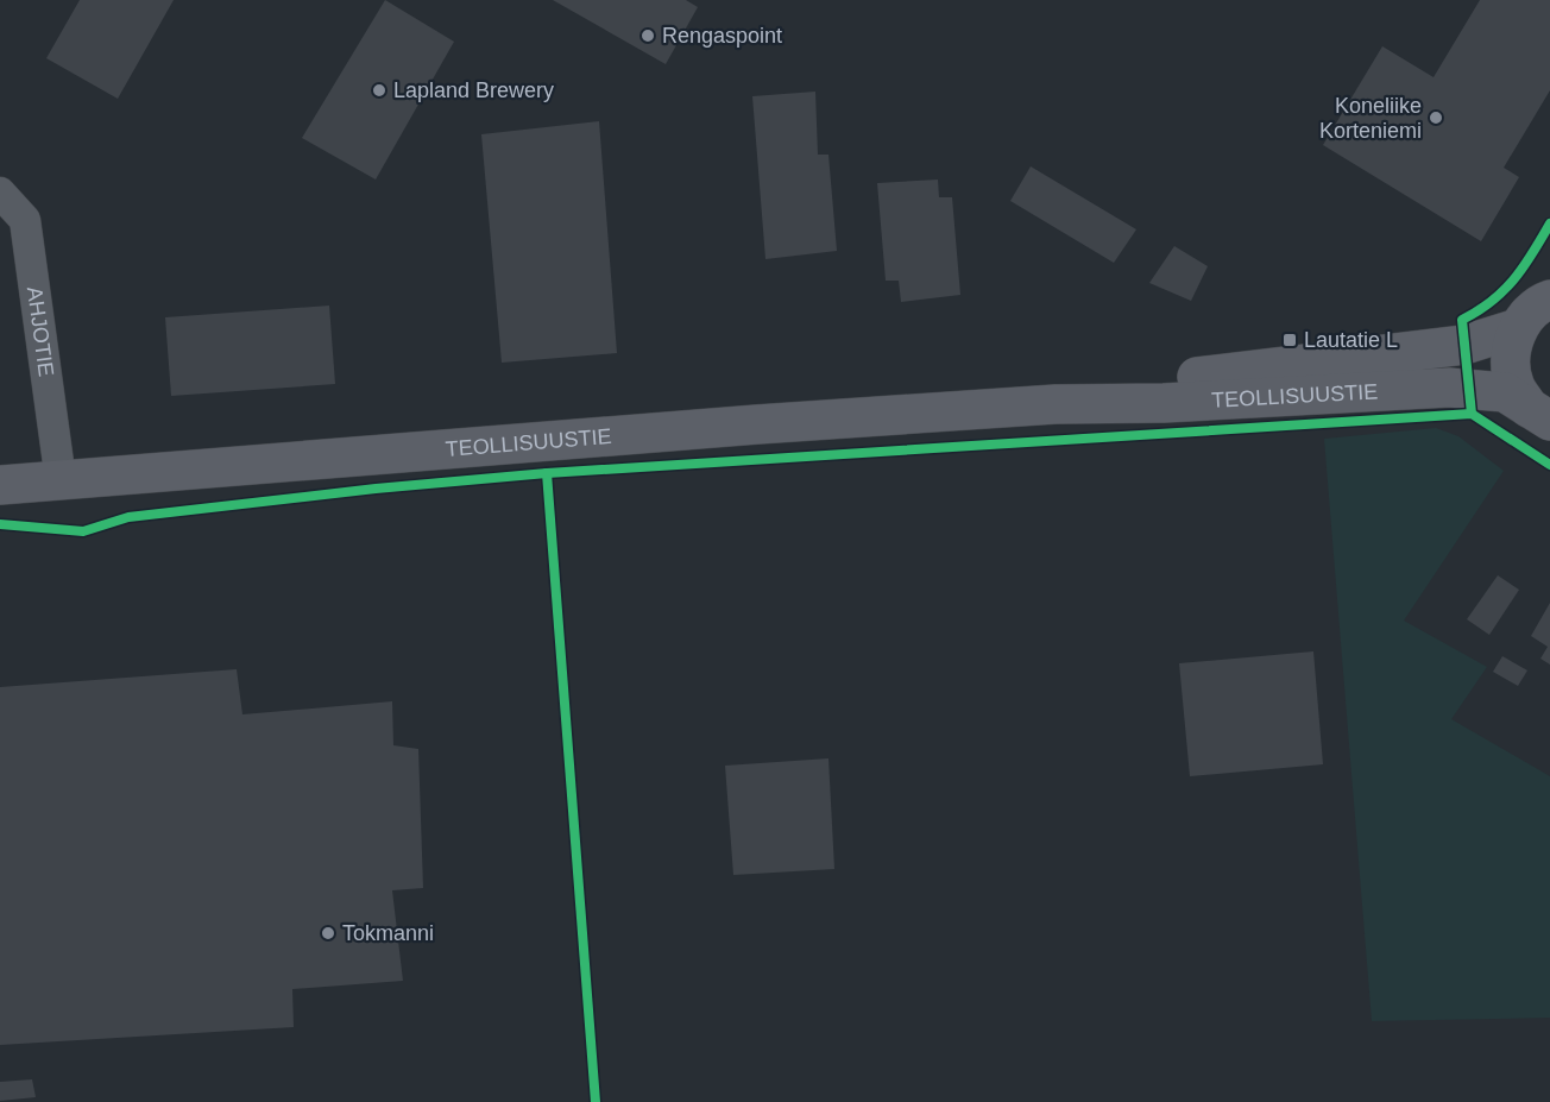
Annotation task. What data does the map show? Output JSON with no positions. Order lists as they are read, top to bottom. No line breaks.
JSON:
{"streets":{"street":["AHJOTIE","TEOLLISUUSTIE"]},"crossings":[["AHJOTIE","TEOLLISUUSTIE"]],"places":{"other":["Rengaspoint","Lapland Brewery","Koneliike Korteniemi","Tokmanni"],"transit":["Lautatie L"]}}
